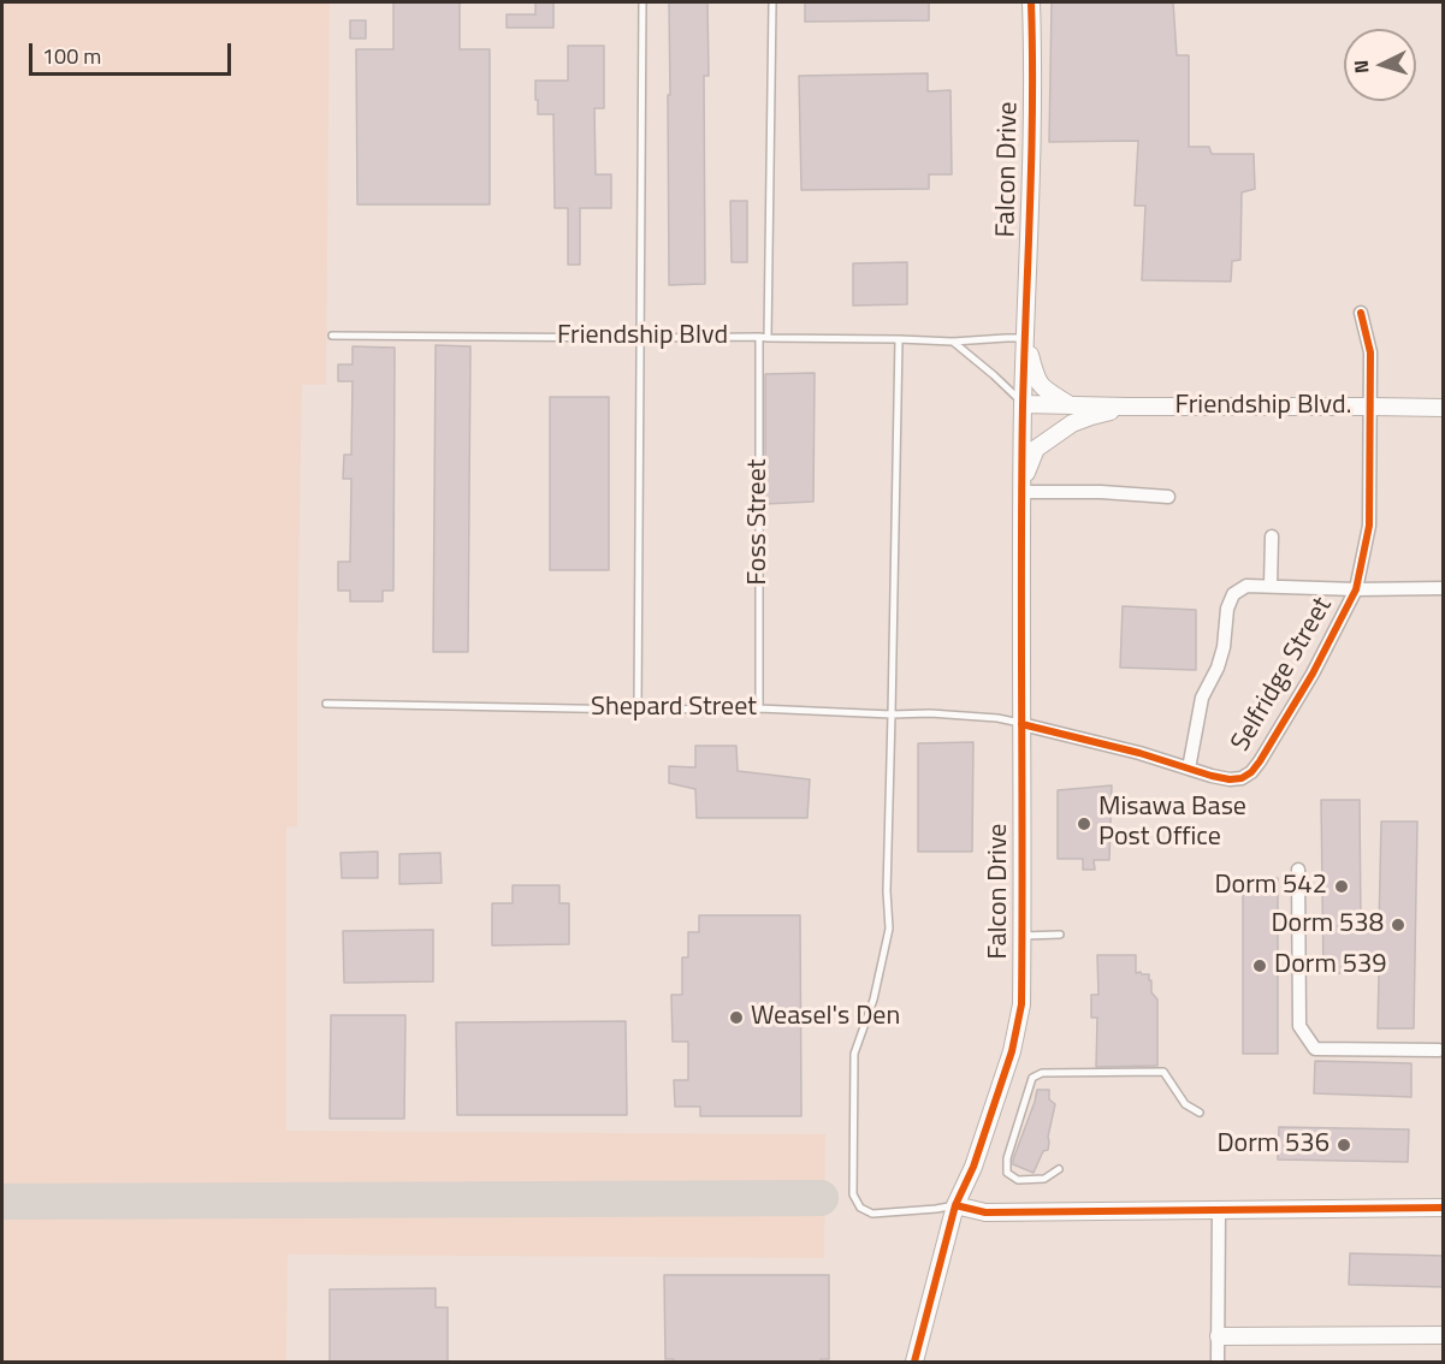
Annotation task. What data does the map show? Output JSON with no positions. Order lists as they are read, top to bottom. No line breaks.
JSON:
{"streets":{"street":["Falcon Drive","Friendship Blvd.","Selfridge Street"],"lane":["Friendship Blvd","Foss Street","Shepard Street"]},"crossings":[["Falcon Drive","Friendship Blvd"],["Falcon Drive","Friendship Blvd."],["Falcon Drive","Selfridge Street"],["Falcon Drive","Shepard Street"],["Friendship Blvd","Foss Street"],["Friendship Blvd.","Selfridge Street"],["Foss Street","Shepard Street"],["Selfridge Street","Shepard Street"]],"places":["Misawa Base Post Office","Dorm 542","Dorm 538","Dorm 539","Weasel's Den","Dorm 536"],"scale_bar":"100 m","north":"left"}
